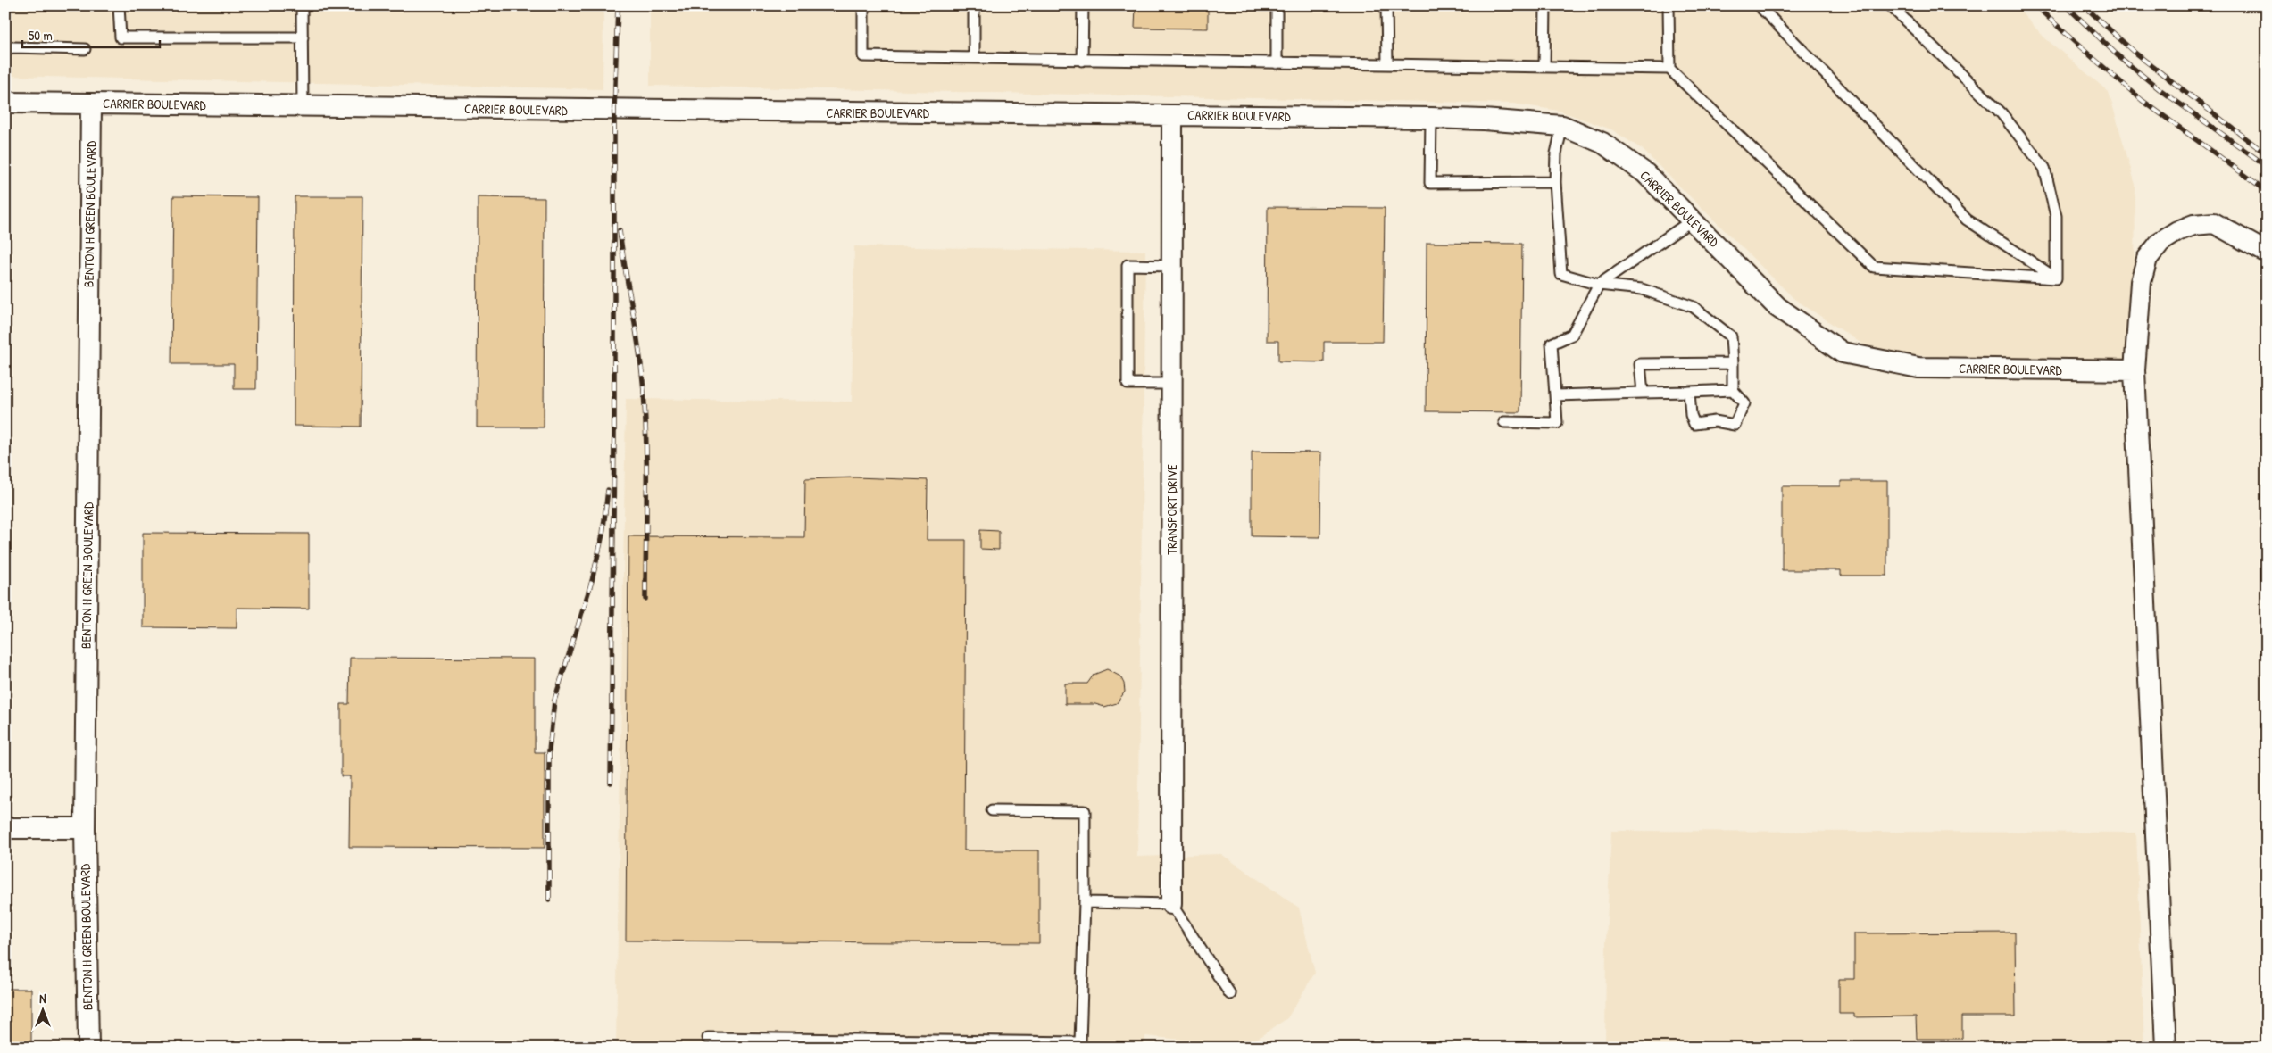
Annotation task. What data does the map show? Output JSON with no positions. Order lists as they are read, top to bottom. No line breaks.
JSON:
{"streets":{"street":["CARRIER BOULEVARD","BENTON H GREEN BOULEVARD","TRANSPORT DRIVE"]},"crossings":[["CARRIER BOULEVARD","BENTON H GREEN BOULEVARD"],["CARRIER BOULEVARD","TRANSPORT DRIVE"]],"scale_bar":"50 m","north":"top"}
